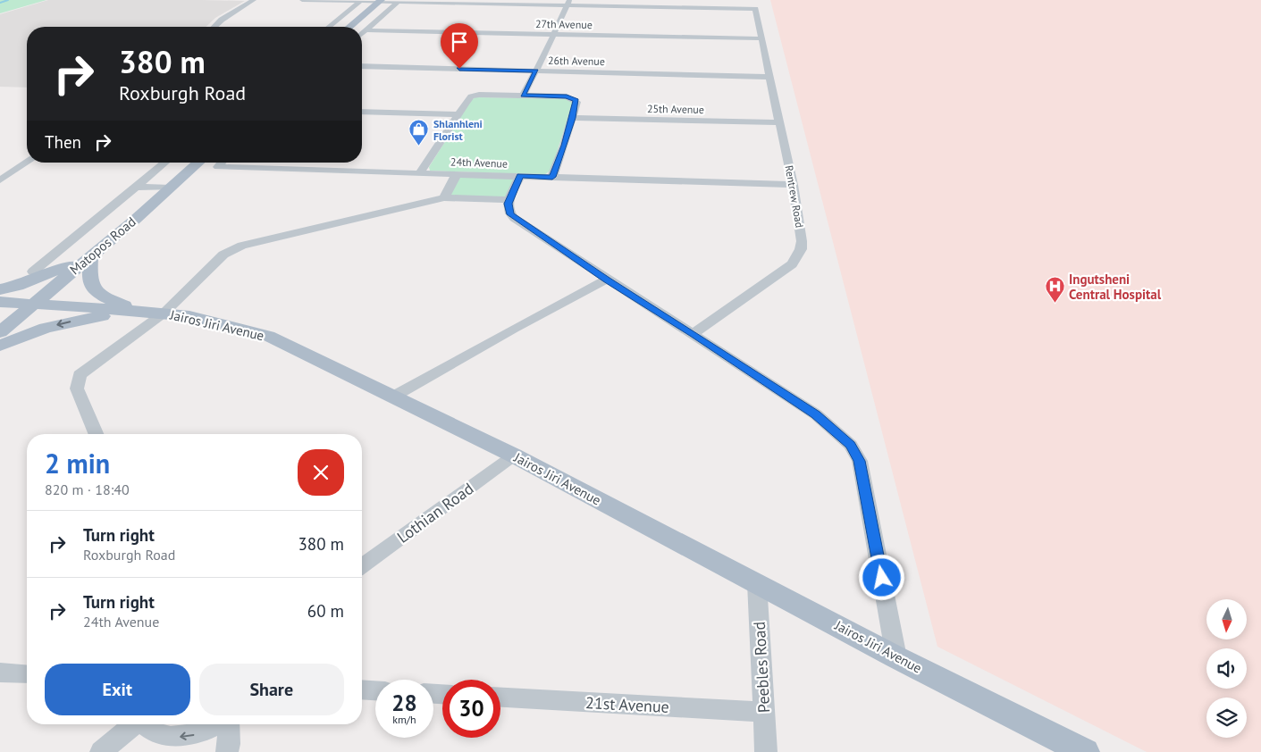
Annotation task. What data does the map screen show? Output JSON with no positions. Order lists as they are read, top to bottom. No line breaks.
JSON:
{"streets":{"main road":["Matopos Road","Jairos Jiri Avenue"],"street":["27th Avenue","26th Avenue","25th Avenue","24th Avenue","Rentrew Road","Lothian Road","Peebles Road","21st Avenue"]},"crossings":[["27th Avenue","Rentrew Road"],["26th Avenue","Rentrew Road"],["25th Avenue","Rentrew Road"],["24th Avenue","Rentrew Road"],["Matopos Road","Jairos Jiri Avenue"],["Jairos Jiri Avenue","Lothian Road"],["Jairos Jiri Avenue","Peebles Road"],["Peebles Road","21st Avenue"]],"places":{"shop":["Shlanhleni Florist"],"hospital":["Ingutsheni Central Hospital"]},"north":"bottom","page":{"turn":["380 m","Roxburgh Road"],"then":"Then","heading":["2 min","820 m · 18:40"],"list":[{"name":"Turn right","note":"Roxburgh Road","value":"380 m"},{"name":"Turn right","note":"24th Avenue","value":"60 m"}],"buttons":["Exit","Share"],"speed":"28 km/h","limit":"30"}}
